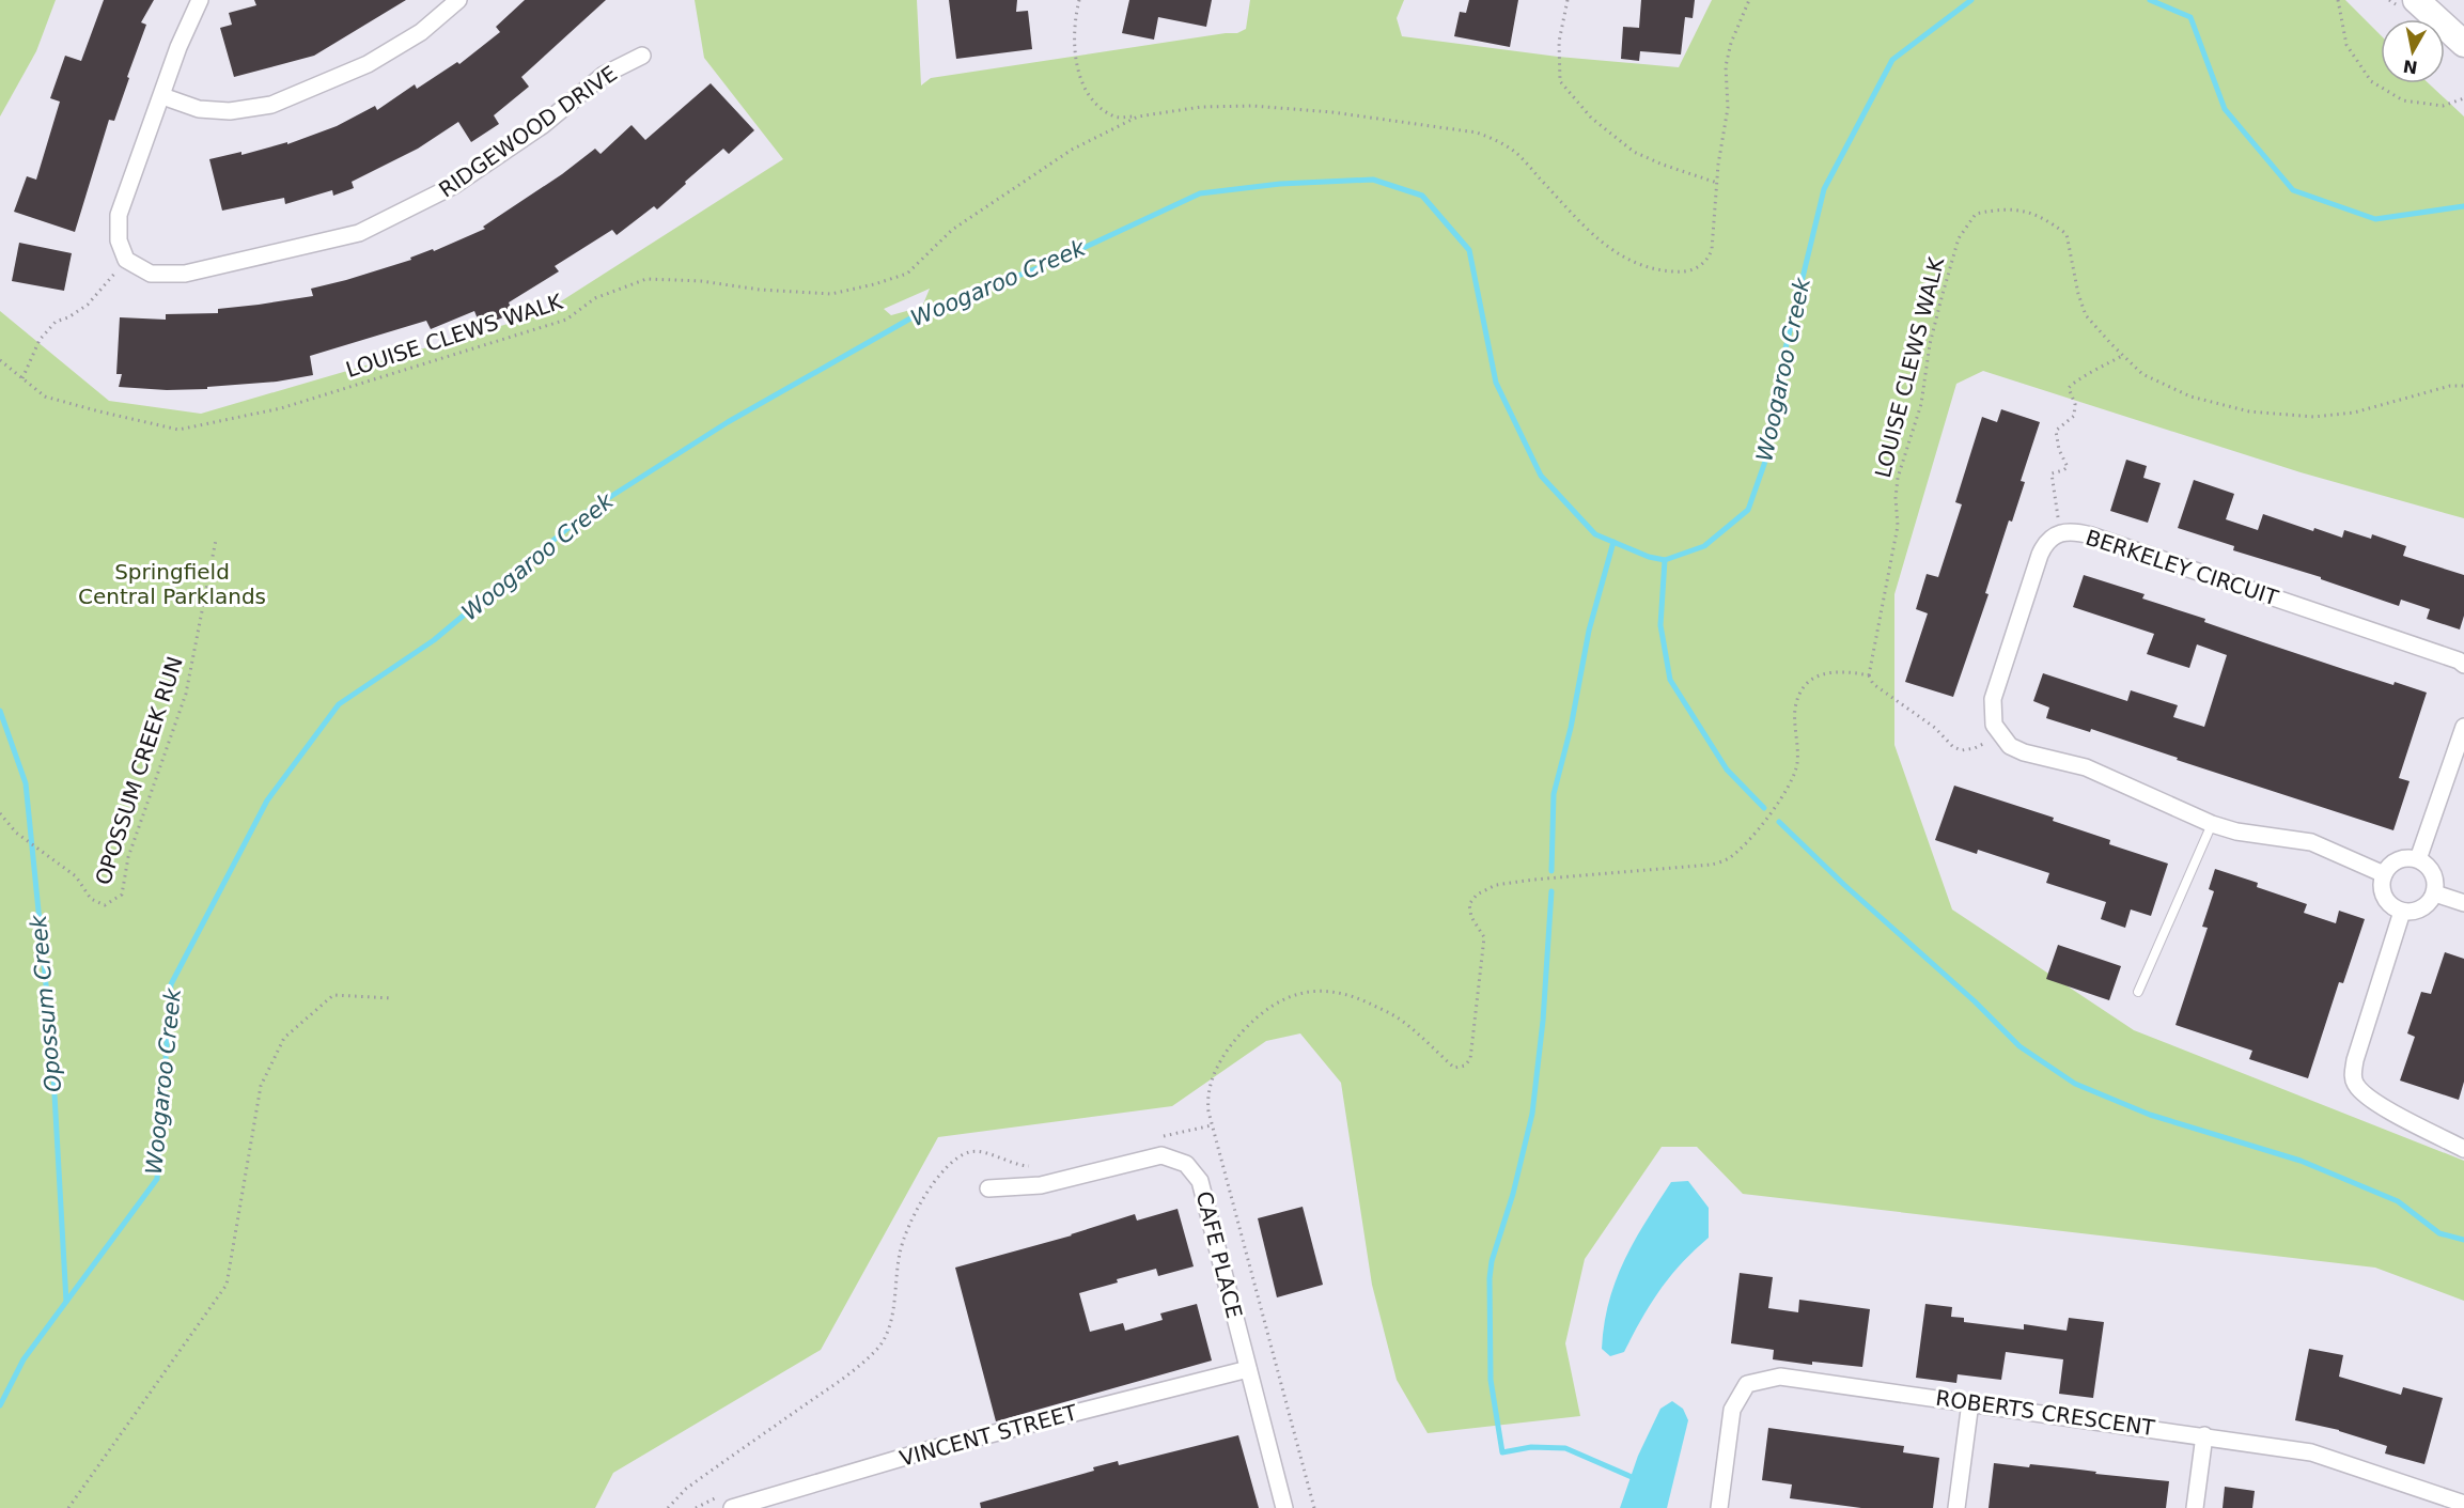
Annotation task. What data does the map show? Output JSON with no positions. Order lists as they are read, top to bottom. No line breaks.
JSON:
{"streets":{"street":["RIDGEWOOD DRIVE","BERKELEY CIRCUIT","CAFE PLACE","ROBERTS CRESCENT","VINCENT STREET"],"path":["LOUISE CLEWS WALK","OPOSSUM CREEK RUN"]},"crossings":[["CAFE PLACE","VINCENT STREET"]],"water":["Woogaroo Creek","Opossum Creek"],"parks":["Springfield Central Parklands"],"north":"bottom"}
